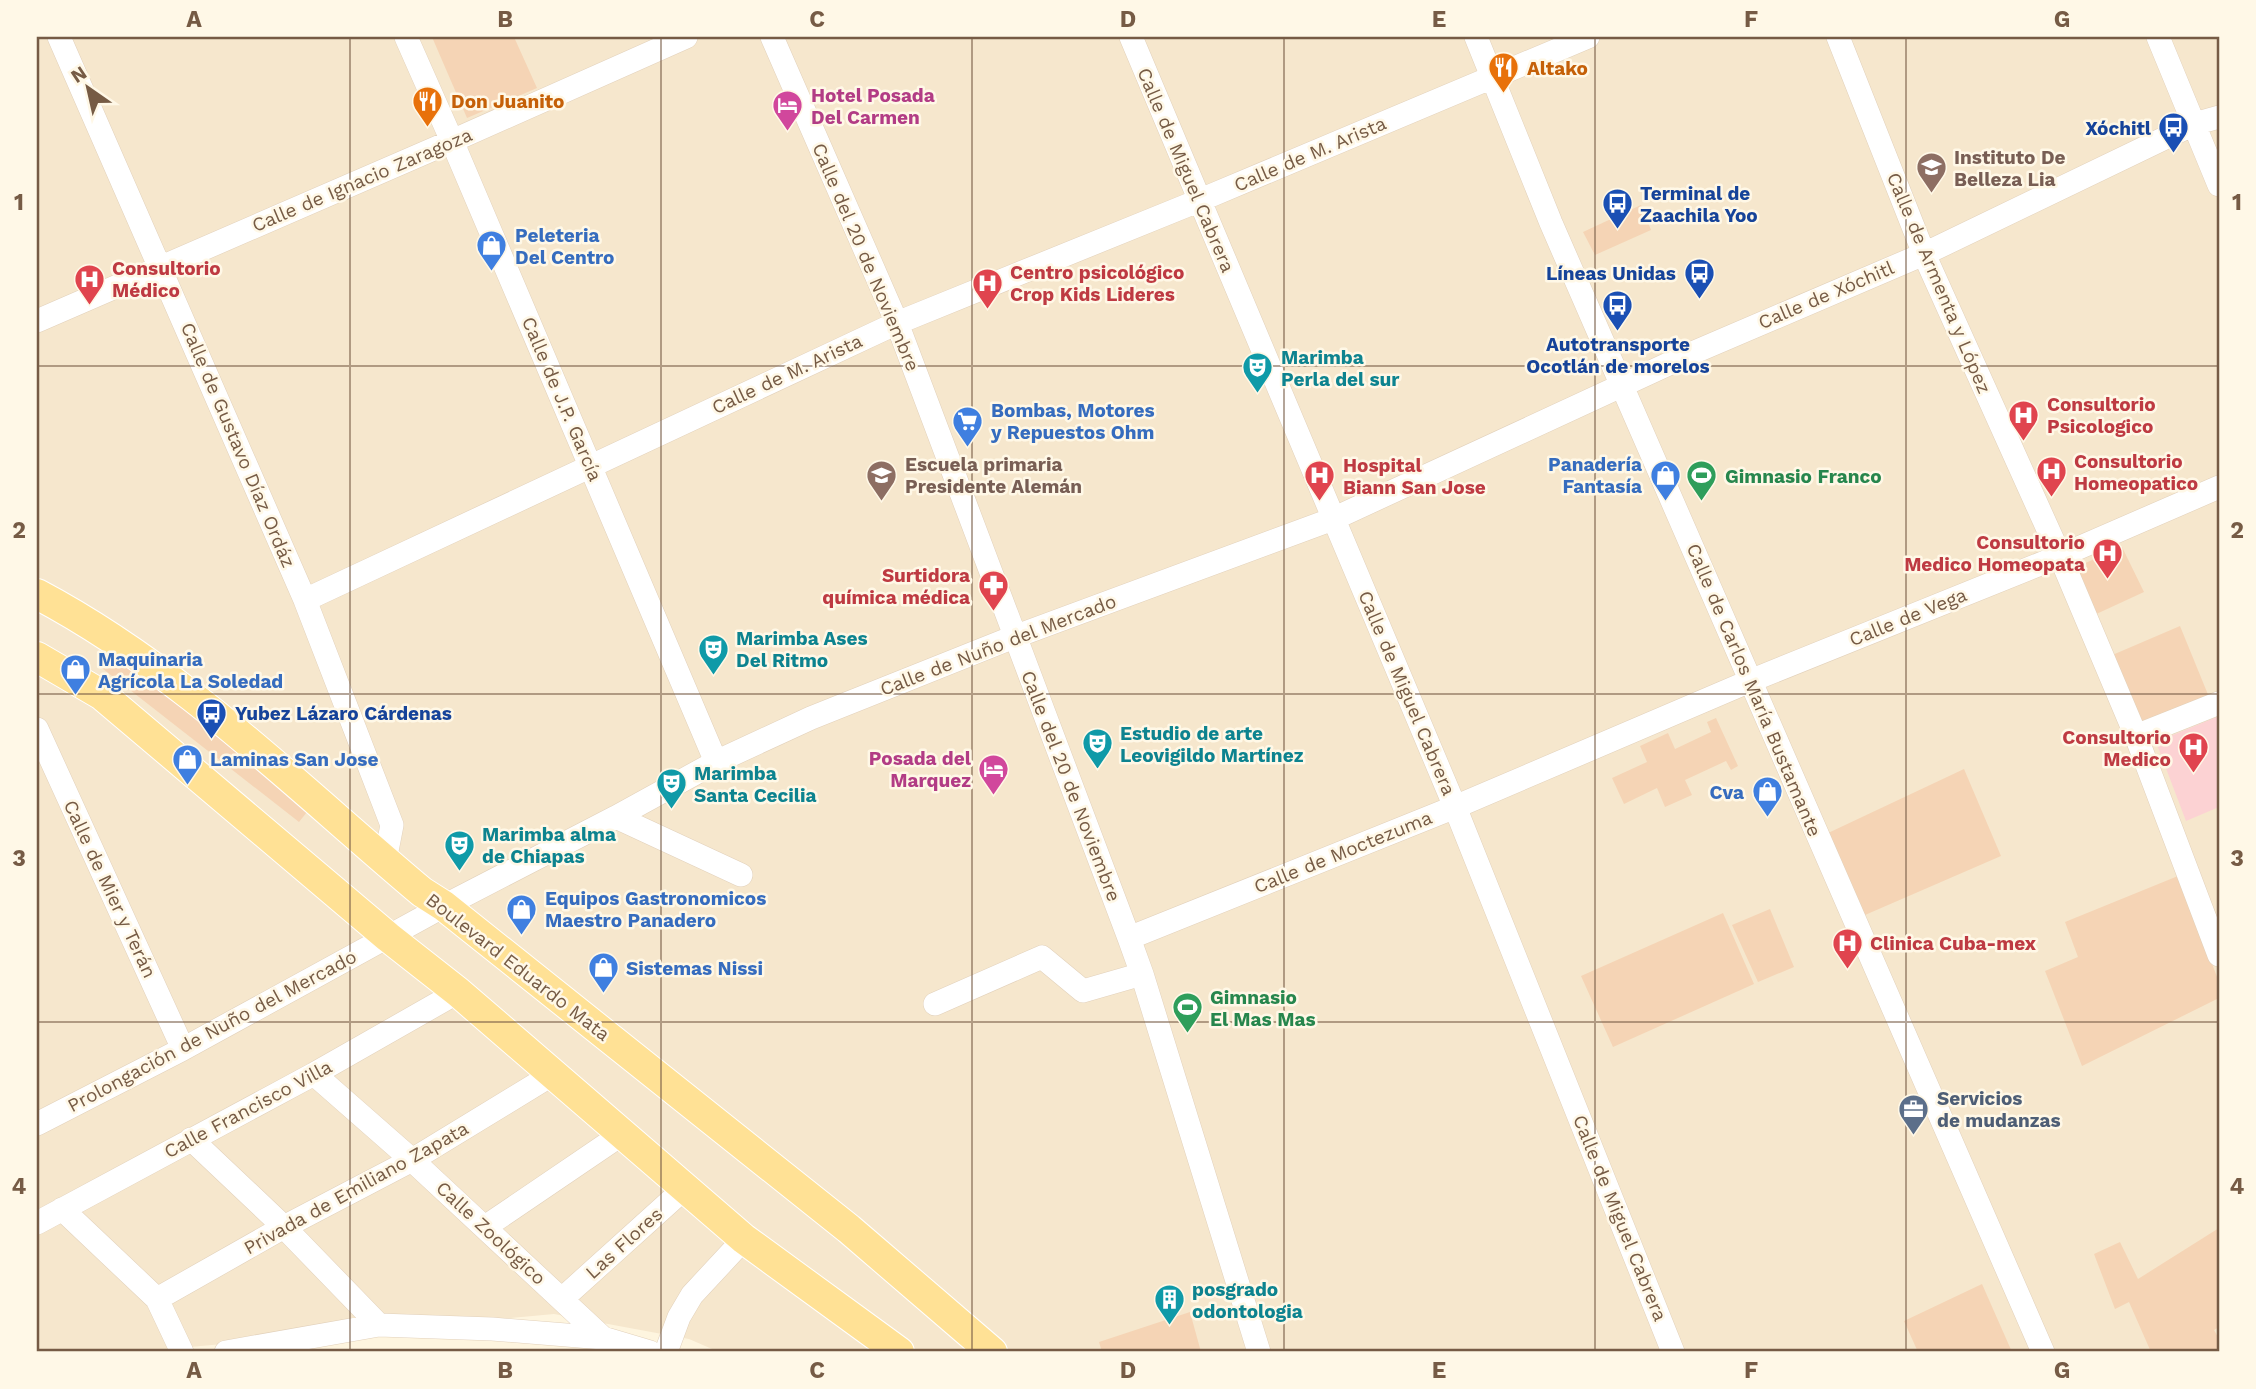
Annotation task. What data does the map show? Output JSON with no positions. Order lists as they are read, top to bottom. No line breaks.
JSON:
{"streets":{"main road":["Boulevard Eduardo Mata"],"street":["Calle de M. Arista","Calle de Miguel Cabrera","Calle de Ignacio Zaragoza","Calle del 20 de Noviembre","Calle de Armenta y López","Calle de Xóchitl","Calle de J.P. García","Calle de Gustavo Díaz Ordáz","Calle de Vega","Calle de Nuño del Mercado","Calle de Carlos María Bustamante","Calle de Moctezuma","Calle de Mier y Terán","Prolongación de Nuño del Mercado","Calle Francisco Villa","Privada de Emiliano Zapata","Calle Zoológico","Las Flores"]},"crossings":[["Calle de M. Arista","Calle de Miguel Cabrera"],["Calle de M. Arista","Calle del 20 de Noviembre"],["Calle de M. Arista","Calle de J.P. García"],["Calle de M. Arista","Calle de Gustavo Díaz Ordáz"],["Calle de M. Arista","Calle de Carlos María Bustamante"],["Calle de Miguel Cabrera","Calle de Nuño del Mercado"],["Calle de Miguel Cabrera","Calle de Moctezuma"],["Calle de Ignacio Zaragoza","Calle de J.P. García"],["Calle de Ignacio Zaragoza","Calle de Gustavo Díaz Ordáz"],["Calle del 20 de Noviembre","Calle de Nuño del Mercado"],["Calle del 20 de Noviembre","Calle de Moctezuma"],["Calle de Armenta y López","Calle de Xóchitl"],["Calle de Armenta y López","Calle de Vega"],["Calle de Xóchitl","Calle de Nuño del Mercado"],["Calle de Xóchitl","Calle de Carlos María Bustamante"],["Calle de J.P. García","Calle de Nuño del Mercado"],["Calle de Gustavo Díaz Ordáz","Boulevard Eduardo Mata"],["Calle de Vega","Calle de Carlos María Bustamante"],["Calle de Vega","Calle de Moctezuma"],["Calle de Nuño del Mercado","Calle de Carlos María Bustamante"],["Calle de Nuño del Mercado","Boulevard Eduardo Mata"],["Calle de Nuño del Mercado","Prolongación de Nuño del Mercado"],["Calle de Carlos María Bustamante","Calle de Moctezuma"],["Calle de Mier y Terán","Prolongación de Nuño del Mercado"],["Calle Francisco Villa","Calle Zoológico"],["Privada de Emiliano Zapata","Calle Zoológico"],["Calle Zoológico","Las Flores"]],"places":{"restaurant":["Altako","Don Juanito"],"hotel":["Hotel Posada Del Carmen","Posada del Marquez"],"bus stop":["Xóchitl","Terminal de Zaachila Yoo","Líneas Unidas","Autotransporte Ocotlán de morelos","Yubez Lázaro Cárdenas"],"school or university":["Instituto De Belleza Lia","Escuela primaria Presidente Alemán"],"shop":["Peleteria Del Centro","Panadería Fantasía","Maquinaria Agrícola La Soledad","Laminas San Jose","Cva","Equipos Gastronomicos Maestro Panadero","Sistemas Nissi"],"hospital":["Consultorio Médico","Centro psicológico Crop Kids Lideres","Consultorio Psicologico","Consultorio Homeopatico","Hospital Biann San Jose","Consultorio Medico Homeopata","Consultorio Medico","Clinica Cuba-mex"],"theatre":["Marimba Perla del sur","Marimba Ases Del Ritmo","Estudio de arte Leovigildo Martínez","Marimba Santa Cecilia","Marimba alma de Chiapas"],"supermarket":["Bombas, Motores y Repuestos Ohm"],"sports":["Gimnasio Franco","Gimnasio El Mas Mas"],"pharmacy":["Surtidora química médica"],"office":["Servicios de mudanzas"],"building":["posgrado odontologia"]},"north":"top left","grid":{"columns":["A","B","C","D","E","F","G"],"rows":["1","2","3","4"]}}
